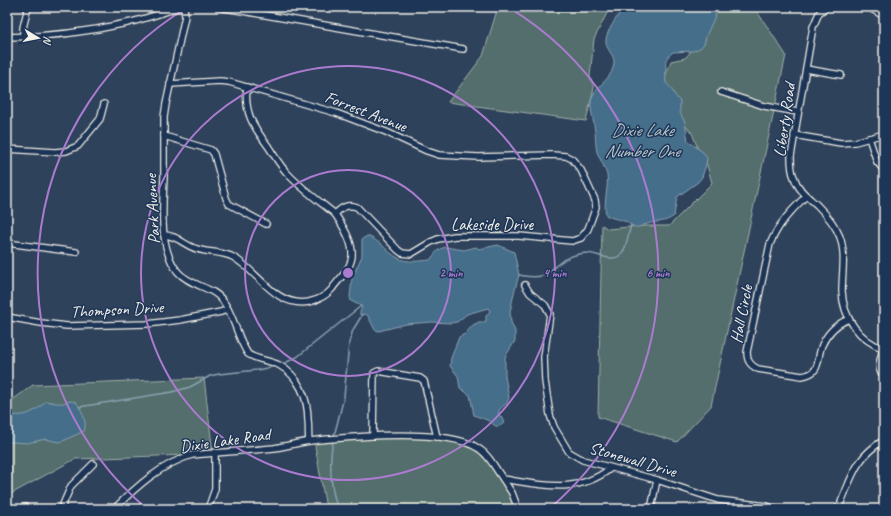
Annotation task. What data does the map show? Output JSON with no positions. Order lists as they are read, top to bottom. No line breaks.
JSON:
{"streets":{"street":["Forrest Avenue","Liberty Road","Park Avenue","Lakeside Drive","Thompson Drive","Hall Circle","Dixie Lake Road","Stonewall Drive"]},"crossings":[["Forrest Avenue","Park Avenue"],["Forrest Avenue","Lakeside Drive"],["Liberty Road","Hall Circle"],["Park Avenue","Thompson Drive"],["Park Avenue","Dixie Lake Road"]],"water":["Dixie Lake Number One"],"north":"right","rings":["2 min","4 min","6 min"]}
